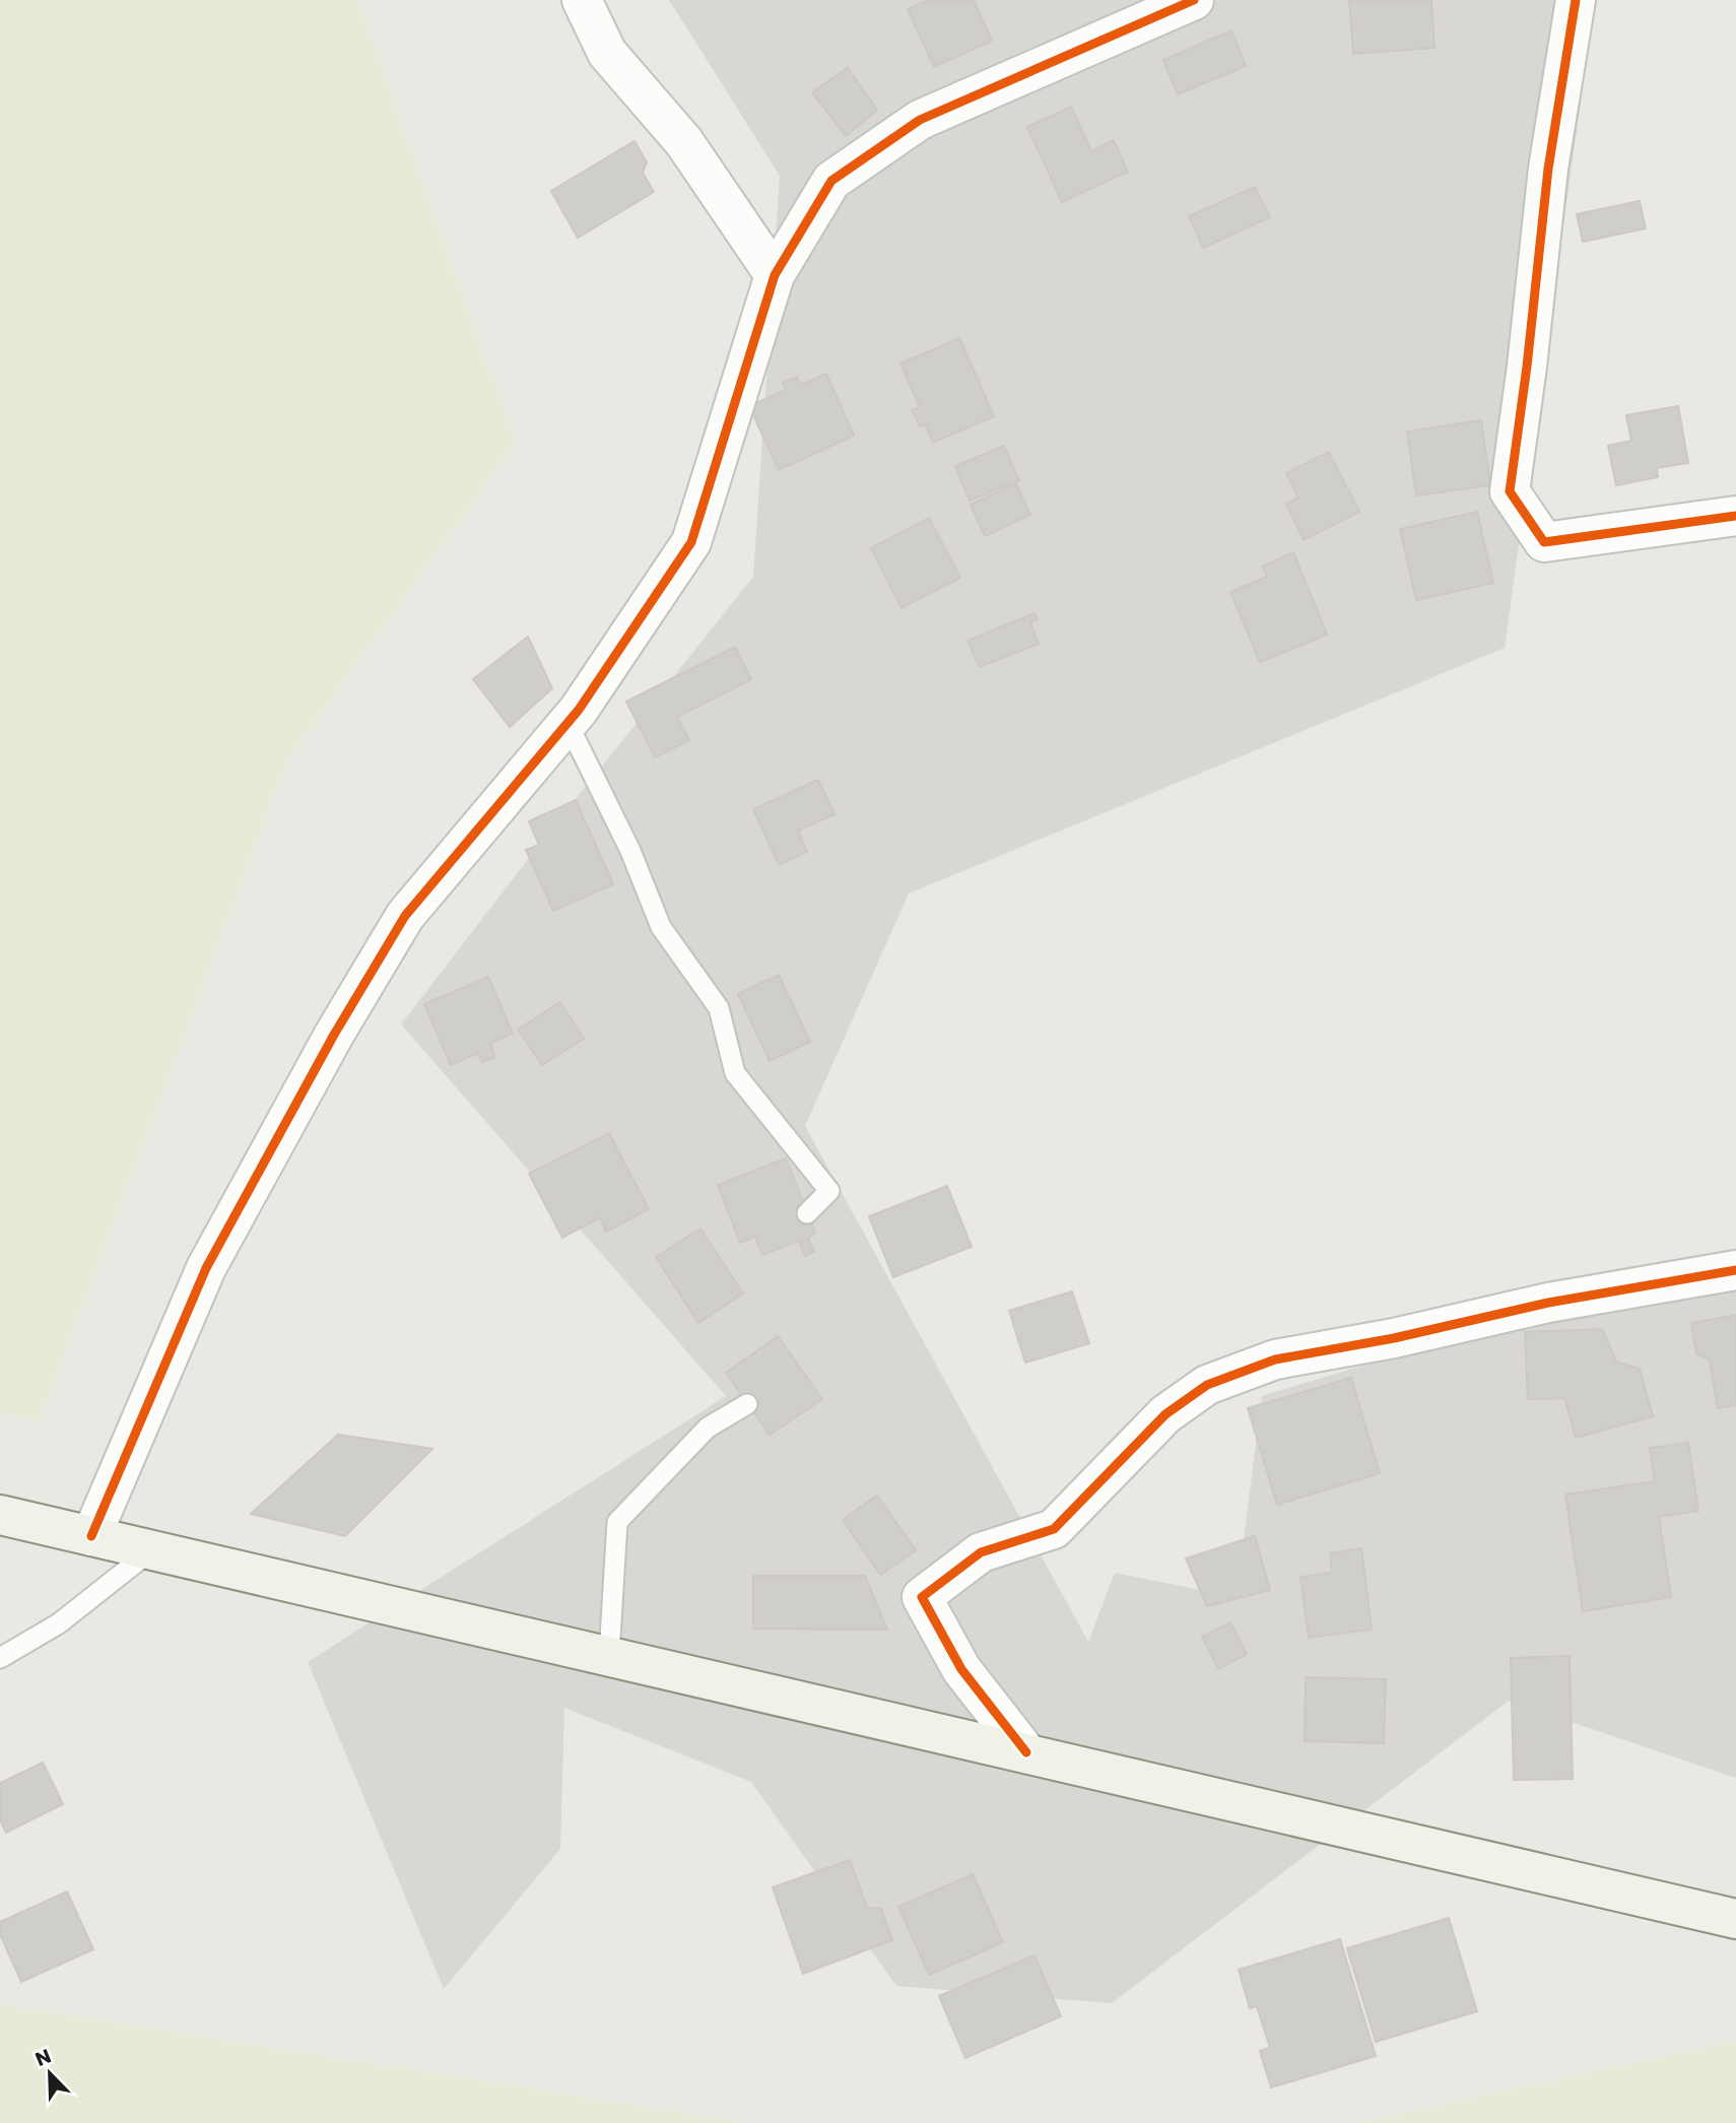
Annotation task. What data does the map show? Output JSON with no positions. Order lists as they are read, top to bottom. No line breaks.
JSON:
{"north":"top left"}
